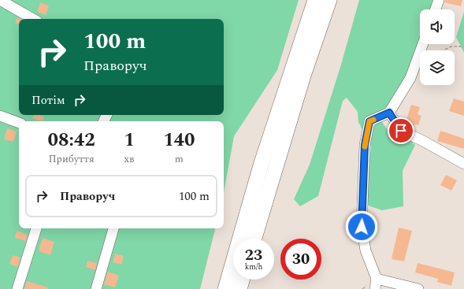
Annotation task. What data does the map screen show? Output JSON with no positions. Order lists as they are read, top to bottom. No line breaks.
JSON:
{"page":{"turn":["100 m","Праворуч"],"then":"Потім","eta":["08:42","Прибуття","1","хв","140","m"],"list":[{"name":"Праворуч","value":"100 m"}],"speed":"23 km/h","limit":"30"}}
